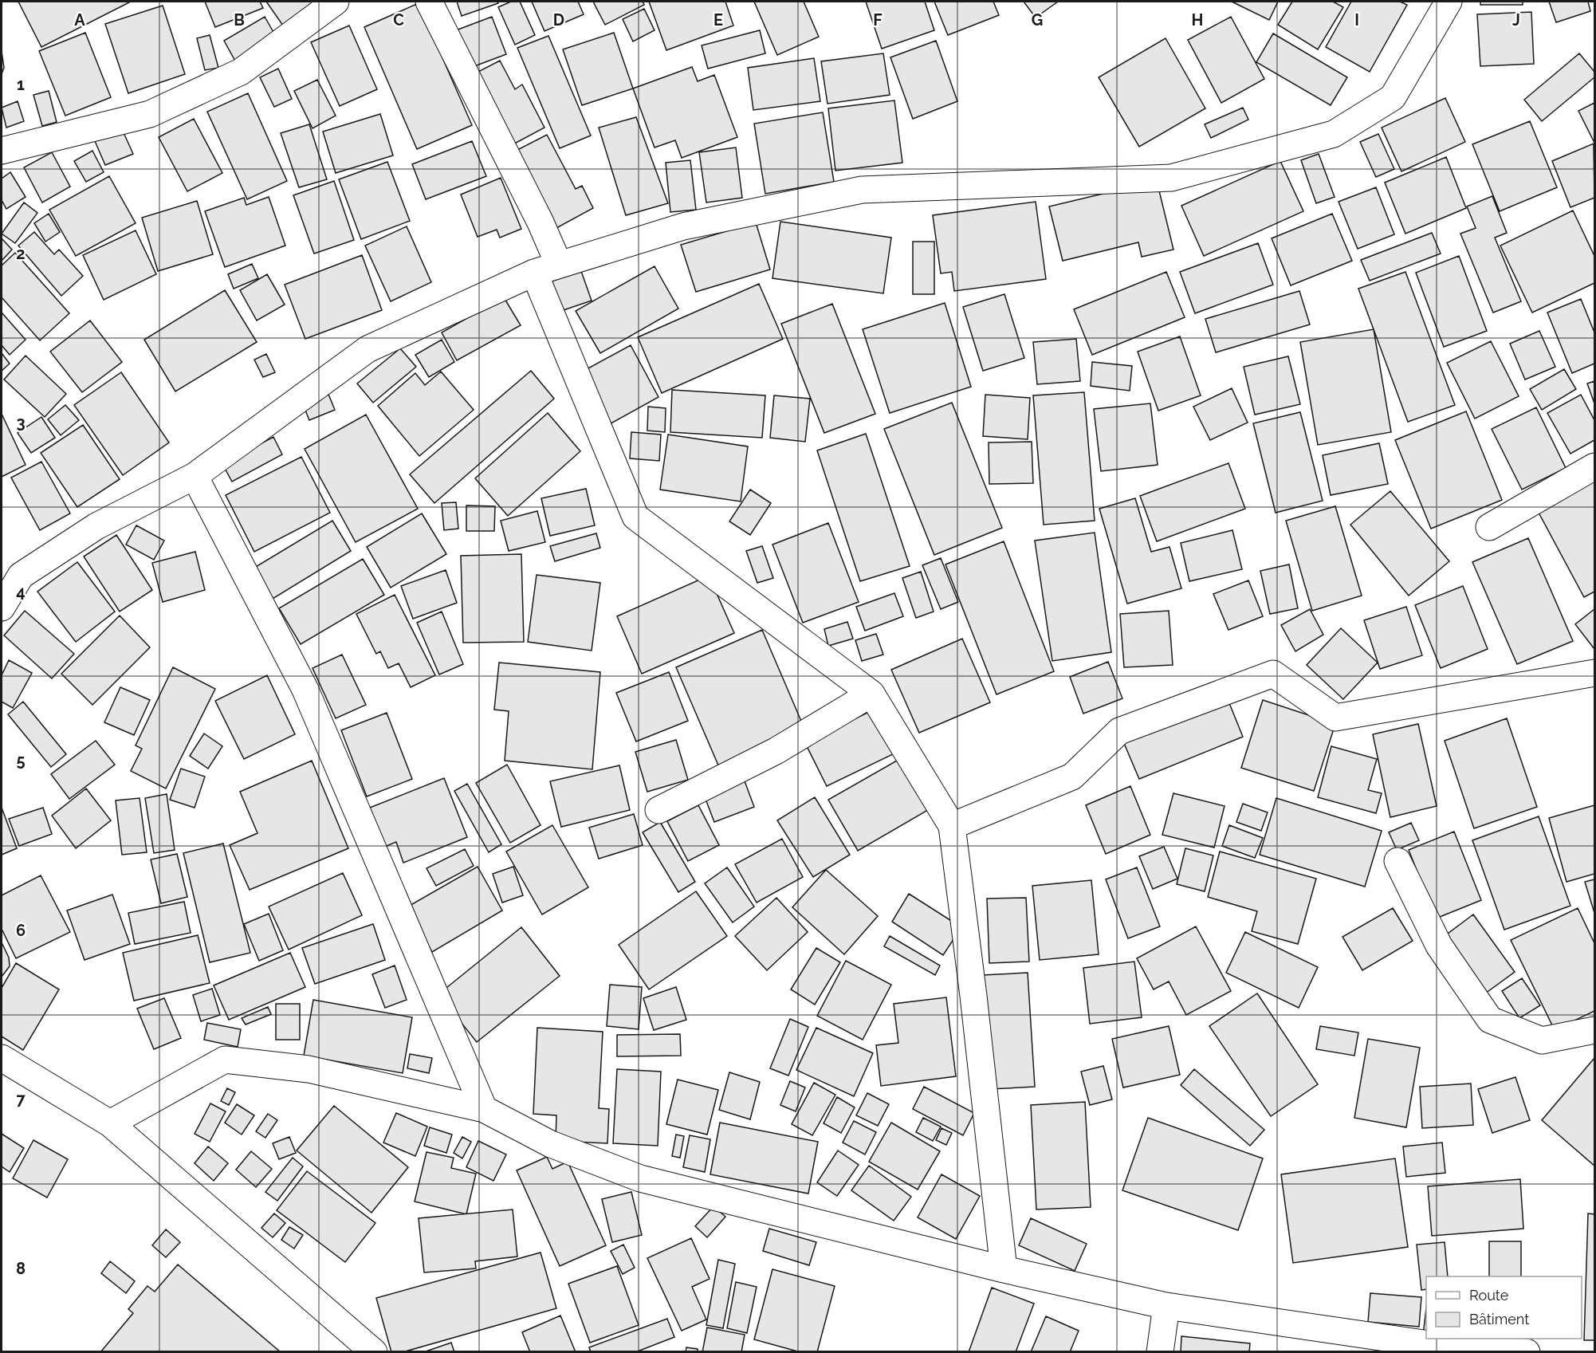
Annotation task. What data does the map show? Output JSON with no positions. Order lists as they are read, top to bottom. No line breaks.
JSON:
{"legend":["Route","Bâtiment"],"grid":{"columns":["A","B","C","D","E","F","G","H","I","J"],"rows":["1","2","3","4","5","6","7","8"]}}
